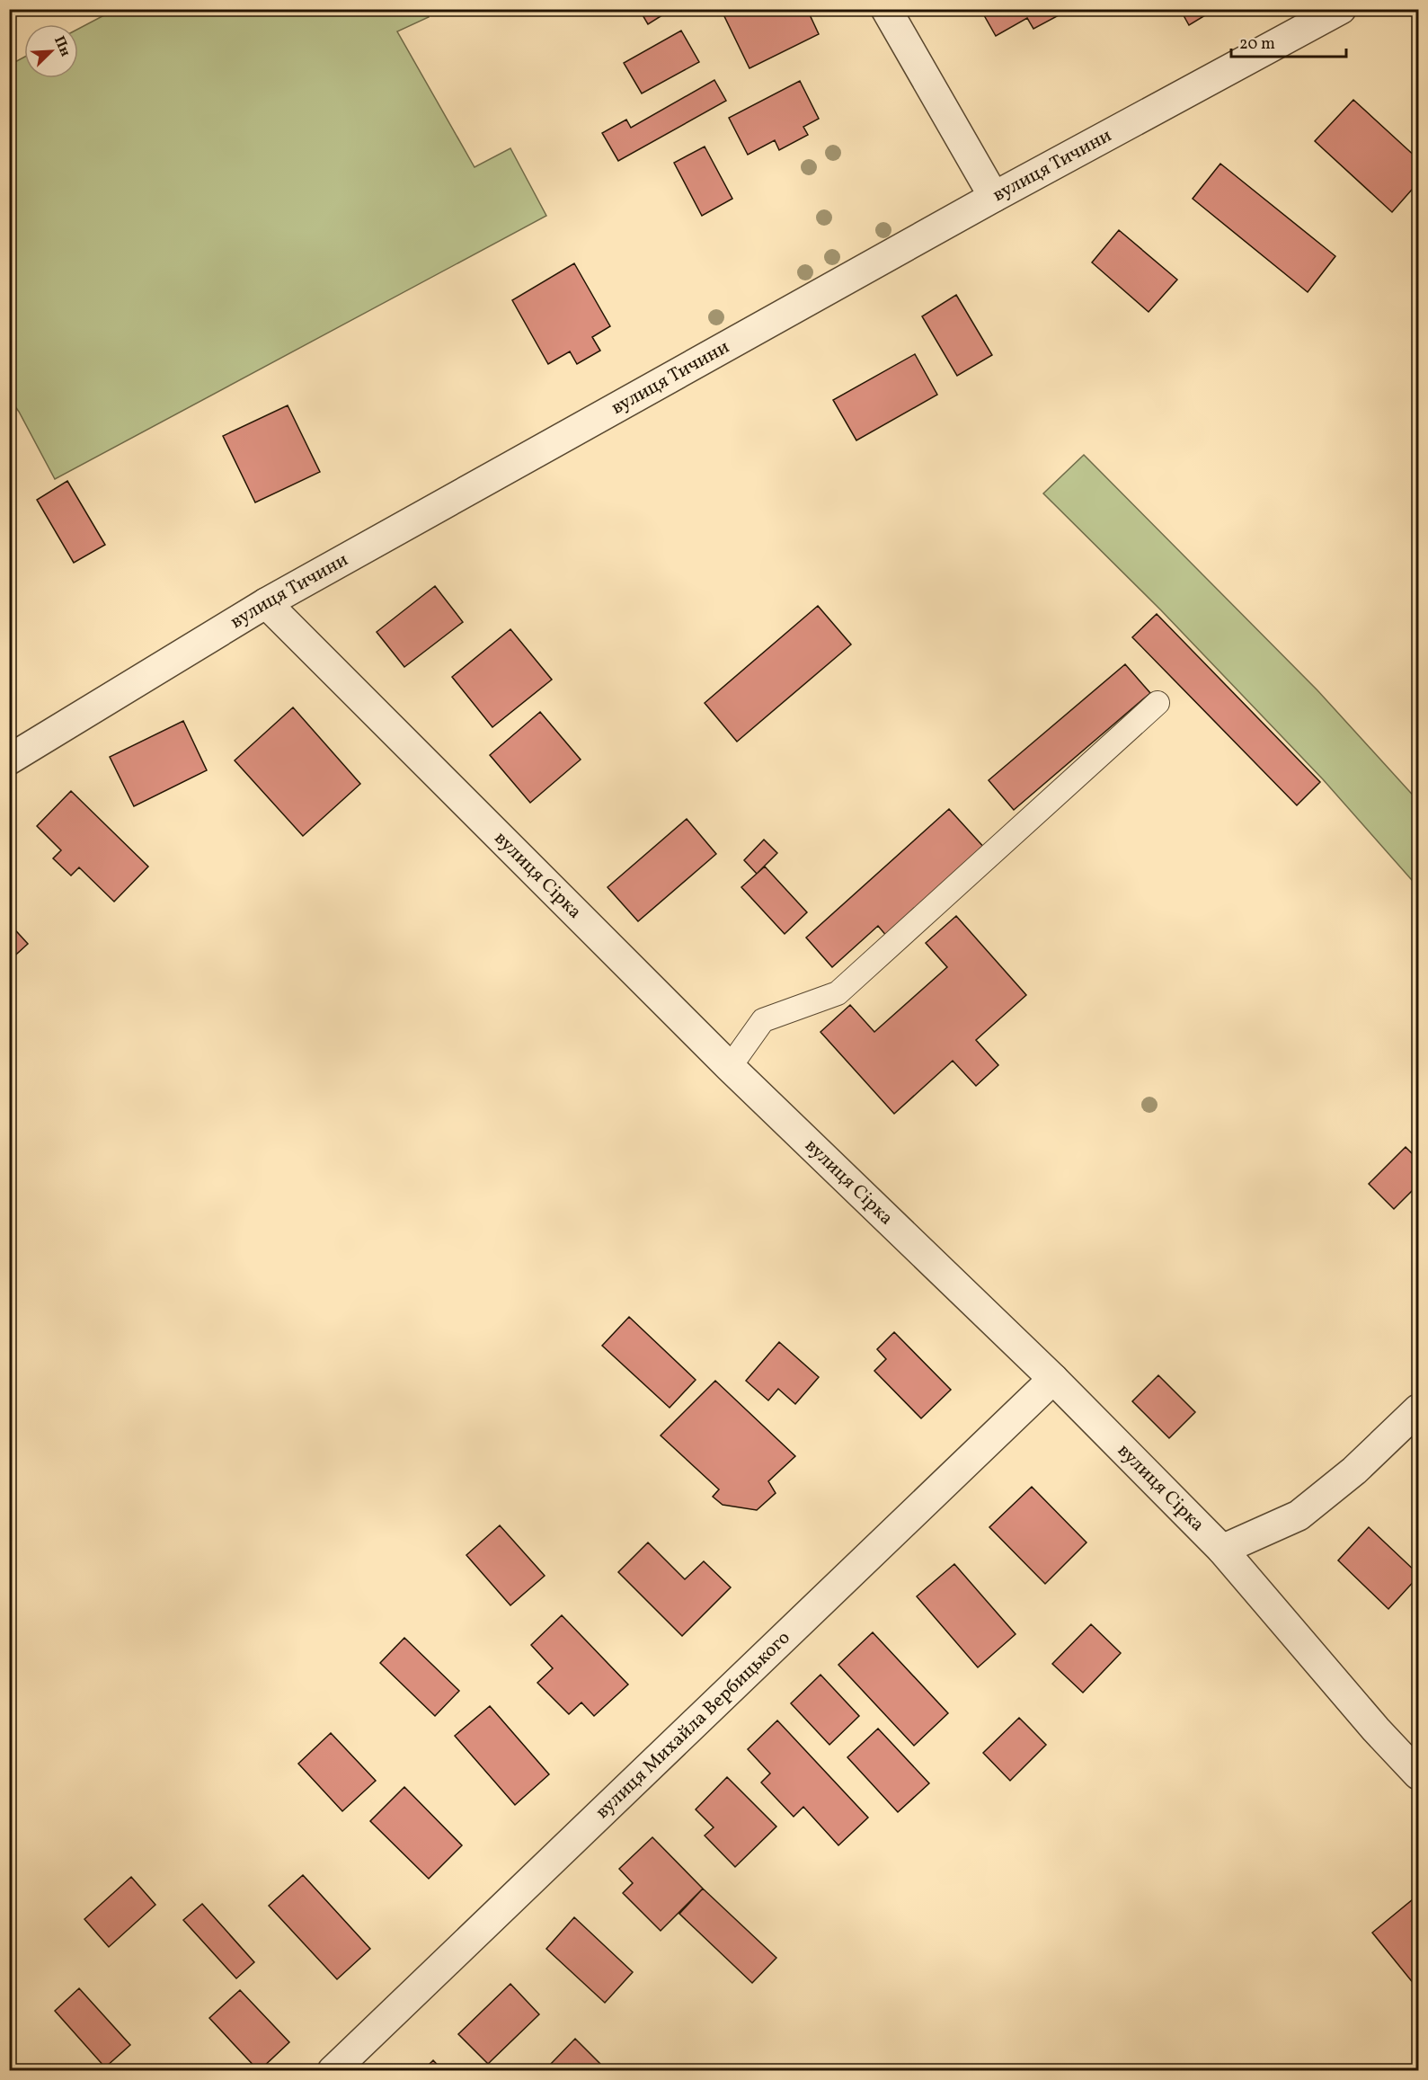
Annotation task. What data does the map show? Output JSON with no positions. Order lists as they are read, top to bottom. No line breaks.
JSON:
{"streets":{"street":["вулиця Тичини","вулиця Сірка","вулиця Михайла Вербицького"]},"crossings":[["вулиця Тичини","вулиця Сірка"],["вулиця Сірка","вулиця Михайла Вербицького"]],"scale_bar":"20 m","north":"top right"}
